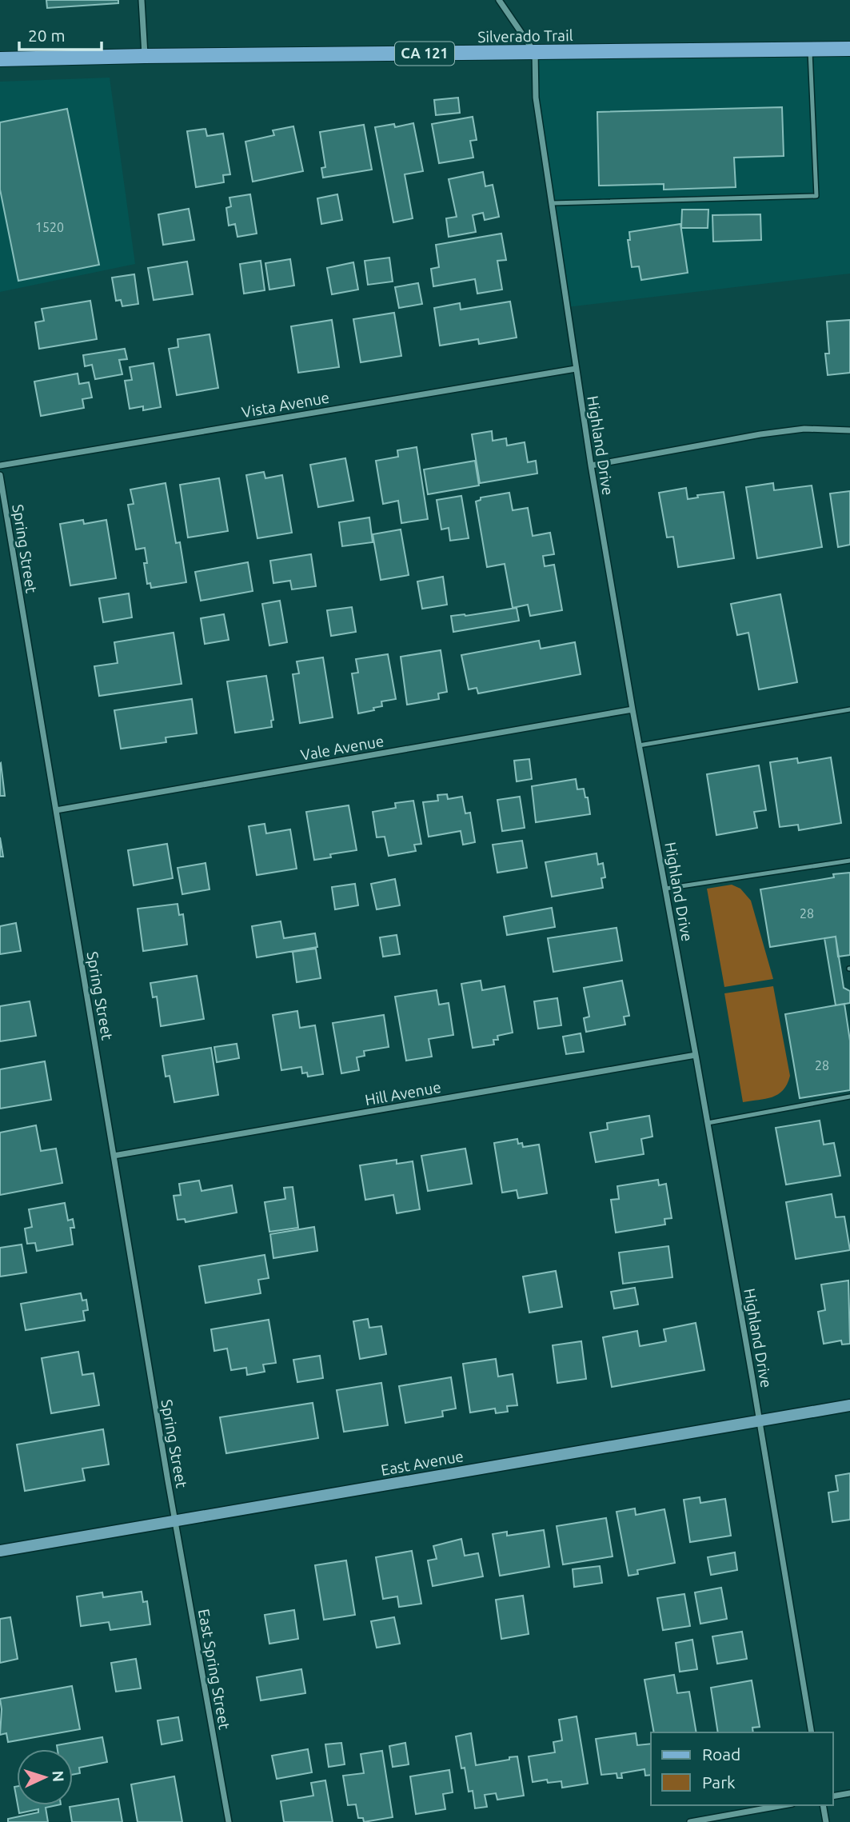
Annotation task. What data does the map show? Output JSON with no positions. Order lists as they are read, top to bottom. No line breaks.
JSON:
{"streets":{"main road":["Silverado Trail","CA 121"],"street":["Vista Avenue","Highland Drive","Spring Street","Vale Avenue","Hill Avenue","East Avenue","East Spring Street"]},"crossings":[["Silverado Trail","Highland Drive"],["Vista Avenue","Highland Drive"],["Highland Drive","Vale Avenue"],["Highland Drive","Hill Avenue"],["Highland Drive","East Avenue"],["Spring Street","Vale Avenue"],["Spring Street","Hill Avenue"],["Spring Street","East Avenue"],["Spring Street","East Spring Street"],["East Avenue","East Spring Street"]],"house_numbers":["1520","28","28"],"legend":["Road","Park"],"scale_bar":"20 m","north":"right"}
